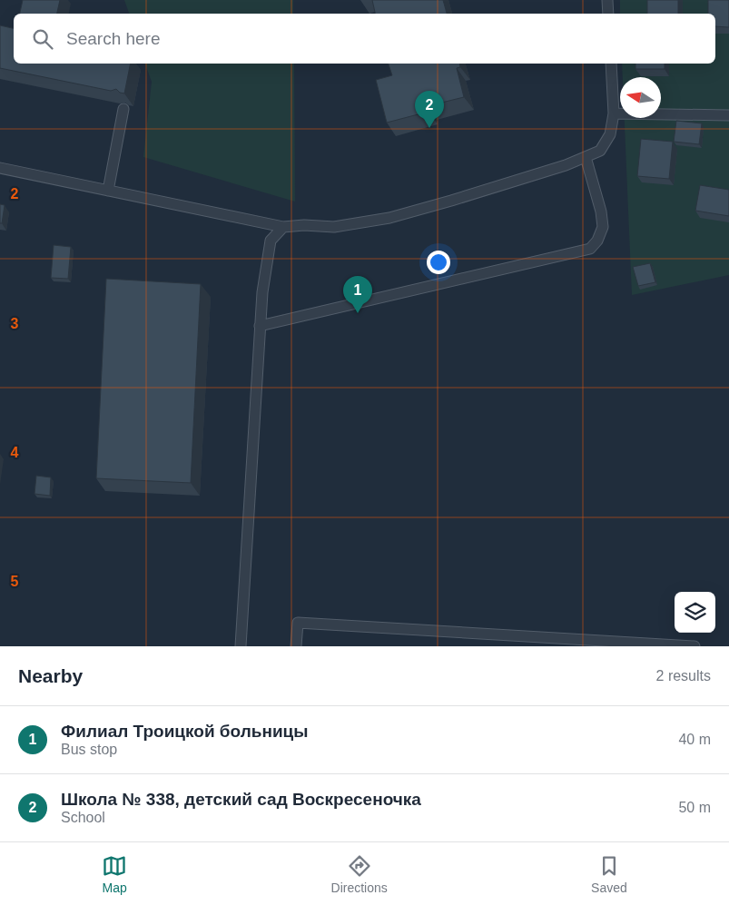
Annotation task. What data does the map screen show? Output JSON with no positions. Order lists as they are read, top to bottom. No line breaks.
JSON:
{"north":"left","page":{"search":"Search here","pins":["2","1"],"heading":["Nearby","2 results"],"list":[{"mark":"1","name":"Филиал Троицкой больницы","note":"Bus stop","value":"40 m"},{"mark":"2","name":"Школа № 338, детский сад Воскресеночка","note":"School","value":"50 m"}],"nav":["Map","Directions","Saved"]},"grid":{"rows":["2","3","4","5"]}}
